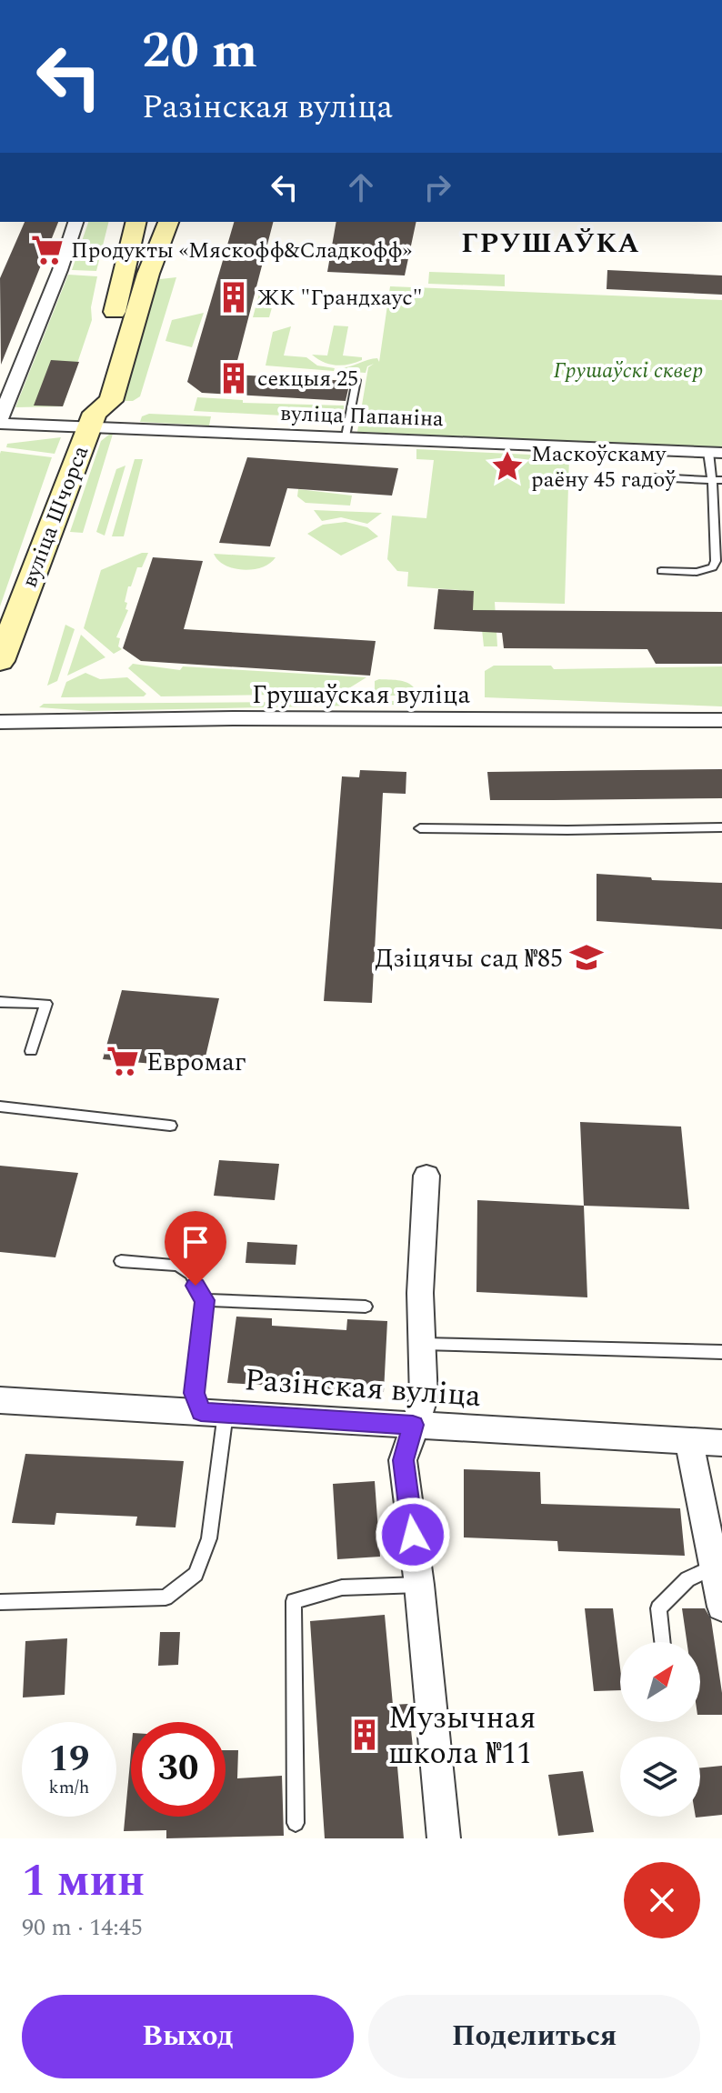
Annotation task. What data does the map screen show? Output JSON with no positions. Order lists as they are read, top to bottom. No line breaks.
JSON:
{"streets":{"main road":["вуліца Шчорса"],"street":["вуліца Папаніна","Грушаўская вуліца","Разінская вуліца"]},"crossings":[["вуліца Папаніна","вуліца Шчорса"]],"districts":["ГРУШАЎКА"],"parks":["Грушаўскі сквер"],"places":{"supermarket":["Продукты «Мяскофф&Сладкофф»","Евромаг"],"building":["ЖК \"Грандхаус\"","секцыя 25","Музычная школа №11"],"place":["Маскоўскаму раёну 45 гадоў"],"school or university":["Дзіцячы сад №85"]},"north":"top right","page":{"turn":["20 m","Разінская вуліца"],"speed":"19 km/h","limit":"30","heading":["1 мин","90 m · 14:45"],"buttons":["Выход","Поделиться"]}}
